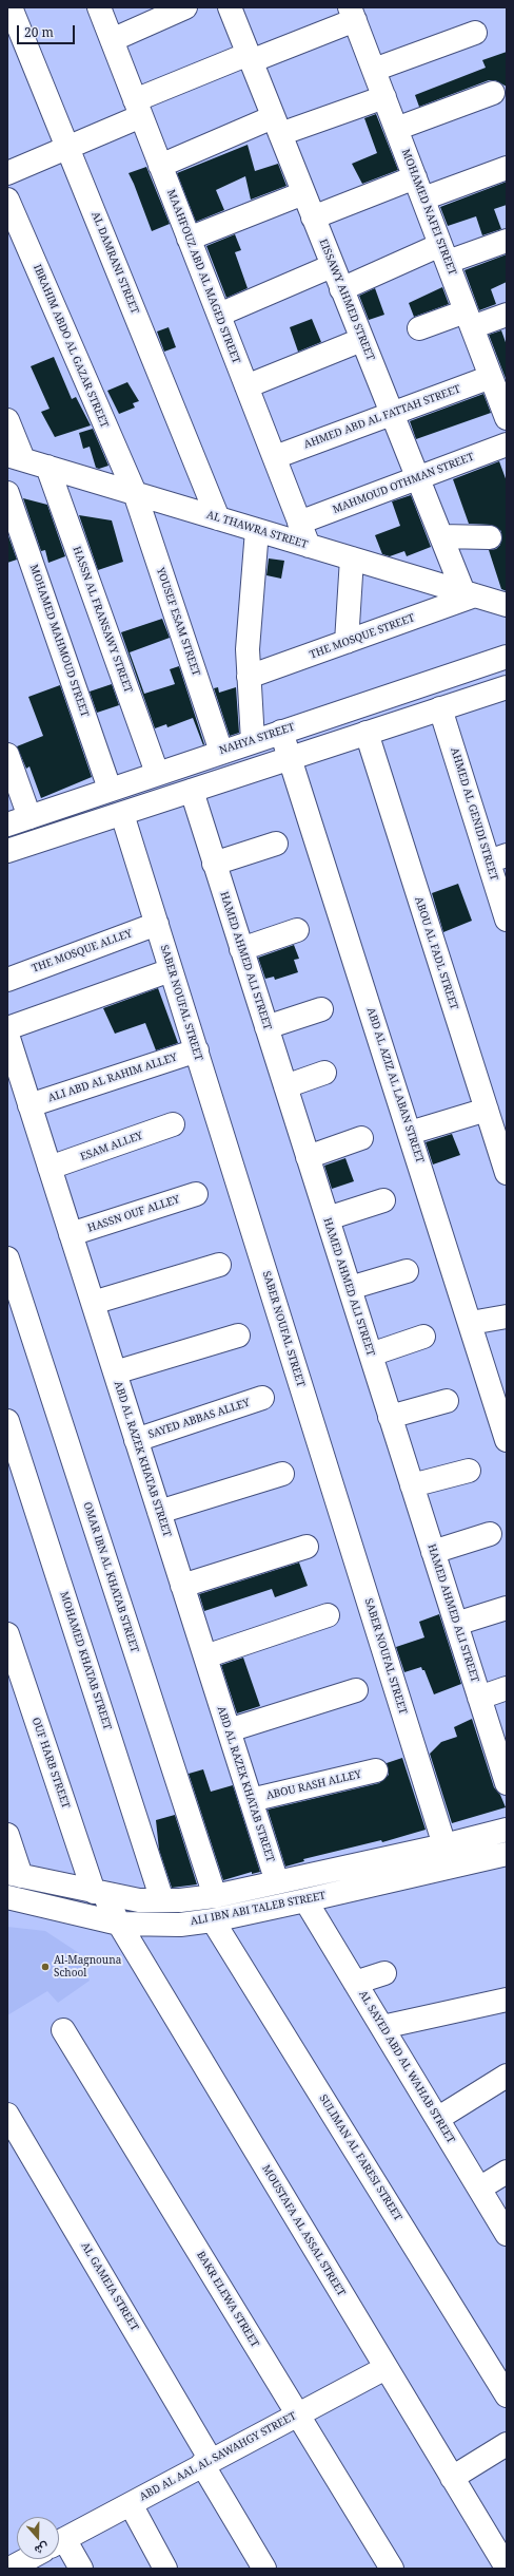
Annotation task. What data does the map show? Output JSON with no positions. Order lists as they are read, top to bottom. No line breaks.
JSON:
{"streets":{"street":["MOHAMED NAFEI STREET","AL DAMRANI STREET","MAAHFOUZ ABD AL MAGED STREET","EISSAWY AHMED STREET","IBRAHIM ABDO AL GAZAR STREET","AHMED ABD AL FATTAH STREET","MAHMOUD OTHMAN STREET","AL THAWRA STREET","HASSN AL FRANSAWY STREET","YOUSEF ESAM STREET","THE MOSQUE STREET","MOHAMED MAHMOUD STREET","NAHYA STREET","AHMED AL GENIDI STREET","THE MOSQUE ALLEY","ABOU AL FADL STREET","HAMED AHMED ALI STREET","SABER NOUFAL STREET","ALI ABD AL RAHIM ALLEY","ABD AL AZIZ AL LABAN STREET","ESAM ALLEY","HASSN OUF ALLEY","SAYED ABBAS ALLEY","ABD AL RAZEK KHATAB STREET","OMAR IBN AL KHATAB STREET","MOHAMED KHATAB STREET","OUF HARB STREET","ABOU RASH ALLEY","ALI IBN ABI TALEB STREET","AL SAYED ABD AL WAHAB STREET","SULIMAN AL FARESI STREET","MOUSTAFA AL ASSAL STREET","AL GAMEIA STREET","BAKR ELEWA STREET","ABD AL AAL AL SAWAHGY STREET"]},"crossings":[["MOHAMED NAFEI STREET","AHMED ABD AL FATTAH STREET"],["AL DAMRANI STREET","AL THAWRA STREET"],["MAAHFOUZ ABD AL MAGED STREET","AHMED ABD AL FATTAH STREET"],["MAAHFOUZ ABD AL MAGED STREET","MAHMOUD OTHMAN STREET"],["MAAHFOUZ ABD AL MAGED STREET","AL THAWRA STREET"],["EISSAWY AHMED STREET","AHMED ABD AL FATTAH STREET"],["EISSAWY AHMED STREET","MAHMOUD OTHMAN STREET"],["EISSAWY AHMED STREET","AL THAWRA STREET"],["EISSAWY AHMED STREET","THE MOSQUE STREET"],["IBRAHIM ABDO AL GAZAR STREET","AL THAWRA STREET"],["IBRAHIM ABDO AL GAZAR STREET","YOUSEF ESAM STREET"],["AL THAWRA STREET","HASSN AL FRANSAWY STREET"],["AL THAWRA STREET","YOUSEF ESAM STREET"],["AL THAWRA STREET","THE MOSQUE STREET"],["HASSN AL FRANSAWY STREET","NAHYA STREET"],["YOUSEF ESAM STREET","NAHYA STREET"],["MOHAMED MAHMOUD STREET","NAHYA STREET"],["NAHYA STREET","ABD AL AZIZ AL LABAN STREET"],["THE MOSQUE ALLEY","SABER NOUFAL STREET"],["SABER NOUFAL STREET","ALI ABD AL RAHIM ALLEY"],["SABER NOUFAL STREET","ALI IBN ABI TALEB STREET"],["ALI ABD AL RAHIM ALLEY","ABD AL RAZEK KHATAB STREET"],["ESAM ALLEY","ABD AL RAZEK KHATAB STREET"],["HASSN OUF ALLEY","ABD AL RAZEK KHATAB STREET"],["SAYED ABBAS ALLEY","ABD AL RAZEK KHATAB STREET"],["ABD AL RAZEK KHATAB STREET","ABOU RASH ALLEY"],["ABD AL RAZEK KHATAB STREET","ALI IBN ABI TALEB STREET"],["OMAR IBN AL KHATAB STREET","ALI IBN ABI TALEB STREET"],["MOHAMED KHATAB STREET","ALI IBN ABI TALEB STREET"],["OUF HARB STREET","ALI IBN ABI TALEB STREET"],["OUF HARB STREET","MOUSTAFA AL ASSAL STREET"],["ALI IBN ABI TALEB STREET","AL SAYED ABD AL WAHAB STREET"],["ALI IBN ABI TALEB STREET","SULIMAN AL FARESI STREET"],["ALI IBN ABI TALEB STREET","MOUSTAFA AL ASSAL STREET"],["MOUSTAFA AL ASSAL STREET","ABD AL AAL AL SAWAHGY STREET"],["AL GAMEIA STREET","ABD AL AAL AL SAWAHGY STREET"],["BAKR ELEWA STREET","ABD AL AAL AL SAWAHGY STREET"]],"places":["Al-Magnouna School"],"scale_bar":"20 m","north":"bottom"}
